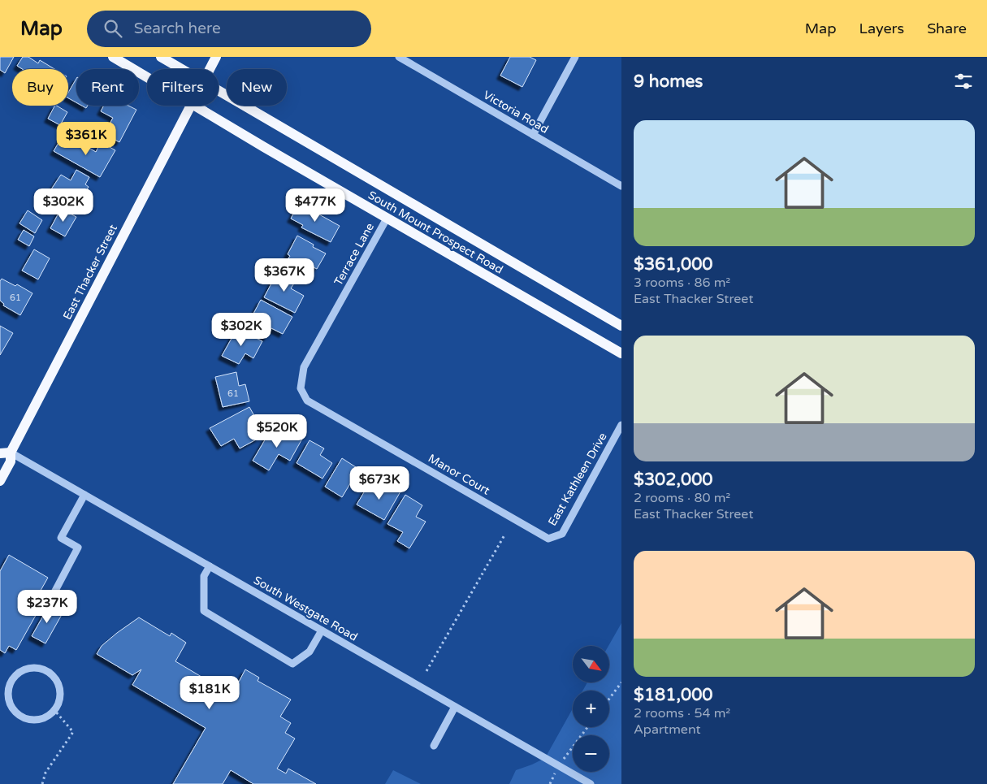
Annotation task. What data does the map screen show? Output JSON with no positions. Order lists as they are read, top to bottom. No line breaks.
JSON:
{"streets":{"main road":["South Mount Prospect Road","East Thacker Street"],"street":["Victoria Road","Terrace Lane","Manor Court","East Kathleen Drive","South Westgate Road"]},"crossings":[["South Mount Prospect Road","Terrace Lane"],["Terrace Lane","Manor Court"],["East Thacker Street","South Westgate Road"],["Manor Court","East Kathleen Drive"]],"house_numbers":["61","61"],"north":"bottom right","page":{"header":"Map","search":"Search here","nav":["Map","Layers","Share"],"heading":"9 homes","chip":["Buy","Rent","Filters","New"],"list":[{"name":"$361,000","note":"3 rooms · 86 m² · East Thacker Street"},{"name":"$302,000","note":"2 rooms · 80 m² · East Thacker Street"},{"name":"$181,000","note":"2 rooms · 54 m² · Apartment"}],"price":["$361K","$302K","$477K","$367K","$302K","$520K","$673K","$237K","$181K"],"map_buttons":["+","−"]}}
